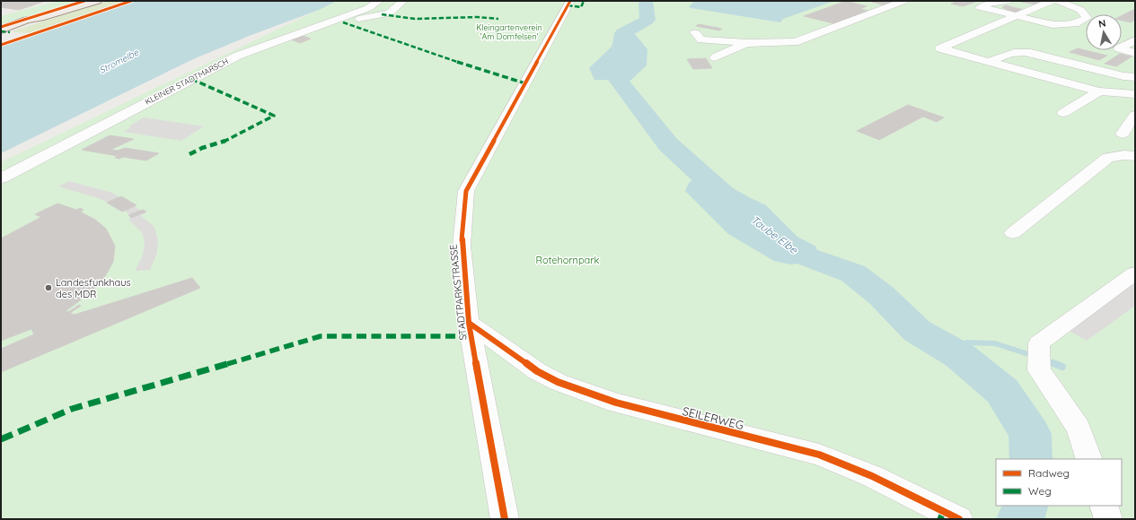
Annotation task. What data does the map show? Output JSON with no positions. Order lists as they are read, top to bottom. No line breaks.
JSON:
{"streets":{"street":["KLEINER STADTMARSCH","STADTPARKSTRASSE","SEILERWEG"]},"crossings":[["STADTPARKSTRASSE","SEILERWEG"]],"water":["Stromelbe","Taube Elbe"],"parks":["Kleingartenverein 'Am Domfelsen'","Rotehornpark"],"places":["Landesfunkhaus des MDR"],"legend":["Radweg","Weg"],"north":"top"}
